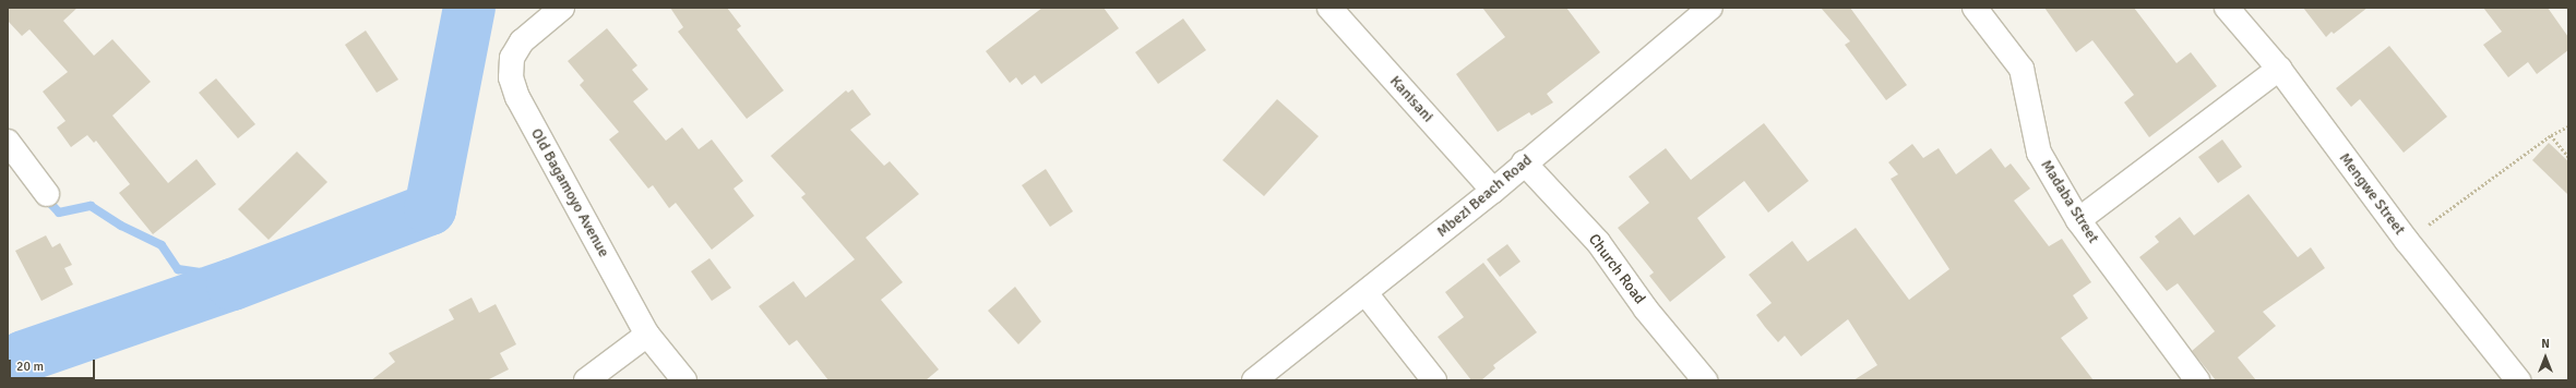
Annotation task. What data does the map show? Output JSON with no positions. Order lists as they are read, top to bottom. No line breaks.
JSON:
{"streets":{"street":["Kanisani","Old Bagamoyo Avenue","Mengwe Street","Mbezi Beach Road","Madaba Street","Church Road"]},"crossings":[["Kanisani","Mbezi Beach Road"],["Mbezi Beach Road","Church Road"]],"scale_bar":"20 m","north":"top"}
